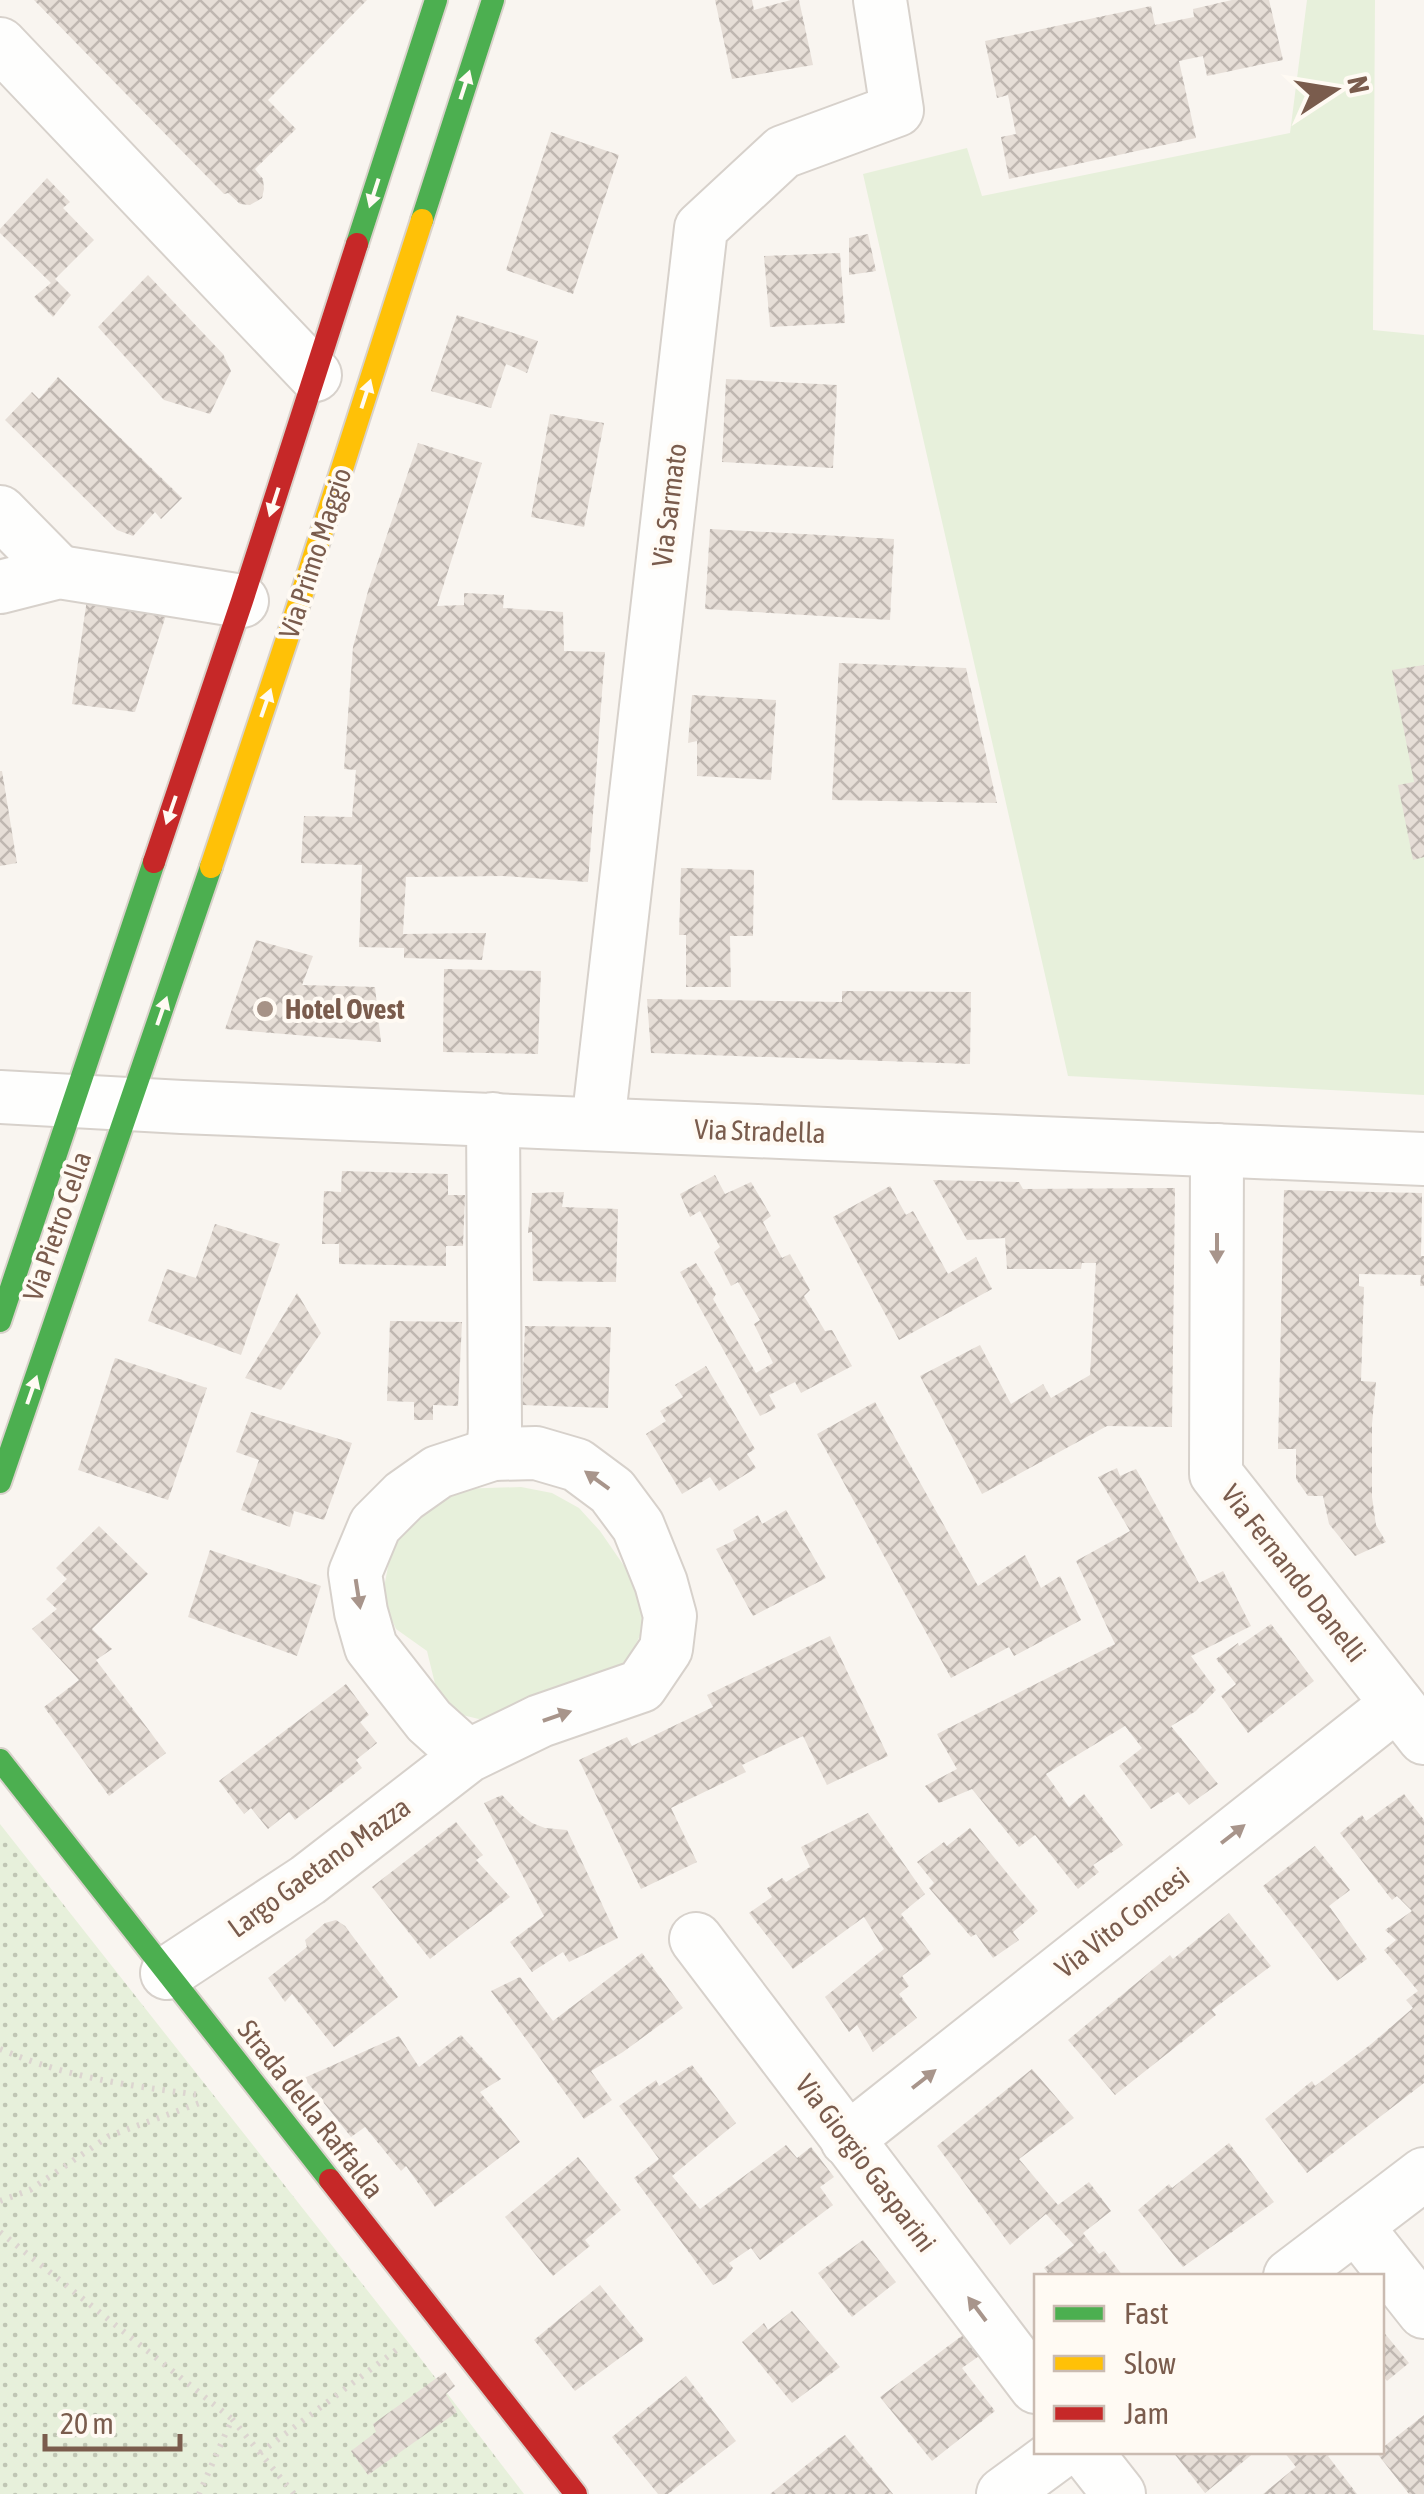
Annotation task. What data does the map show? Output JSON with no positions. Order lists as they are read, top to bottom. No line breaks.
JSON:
{"streets":{"main road":["Via Primo Maggio","Via Pietro Cella","Strada della Raffalda"],"street":["Via Sarmato","Via Stradella","Via Fernando Danelli","Largo Gaetano Mazza","Via Vito Concesi","Via Giorgio Gasparini"]},"crossings":[["Via Sarmato","Via Stradella"],["Via Primo Maggio","Via Stradella"],["Via Primo Maggio","Via Pietro Cella"],["Via Stradella","Via Pietro Cella"],["Via Stradella","Via Fernando Danelli"],["Via Fernando Danelli","Via Vito Concesi"],["Largo Gaetano Mazza","Strada della Raffalda"],["Via Vito Concesi","Via Giorgio Gasparini"]],"one_way":["Via Fernando Danelli","Via Vito Concesi","Via Giorgio Gasparini"],"places":["Hotel Ovest"],"legend":["Fast","Slow","Jam"],"scale_bar":"20 m","north":"right"}
